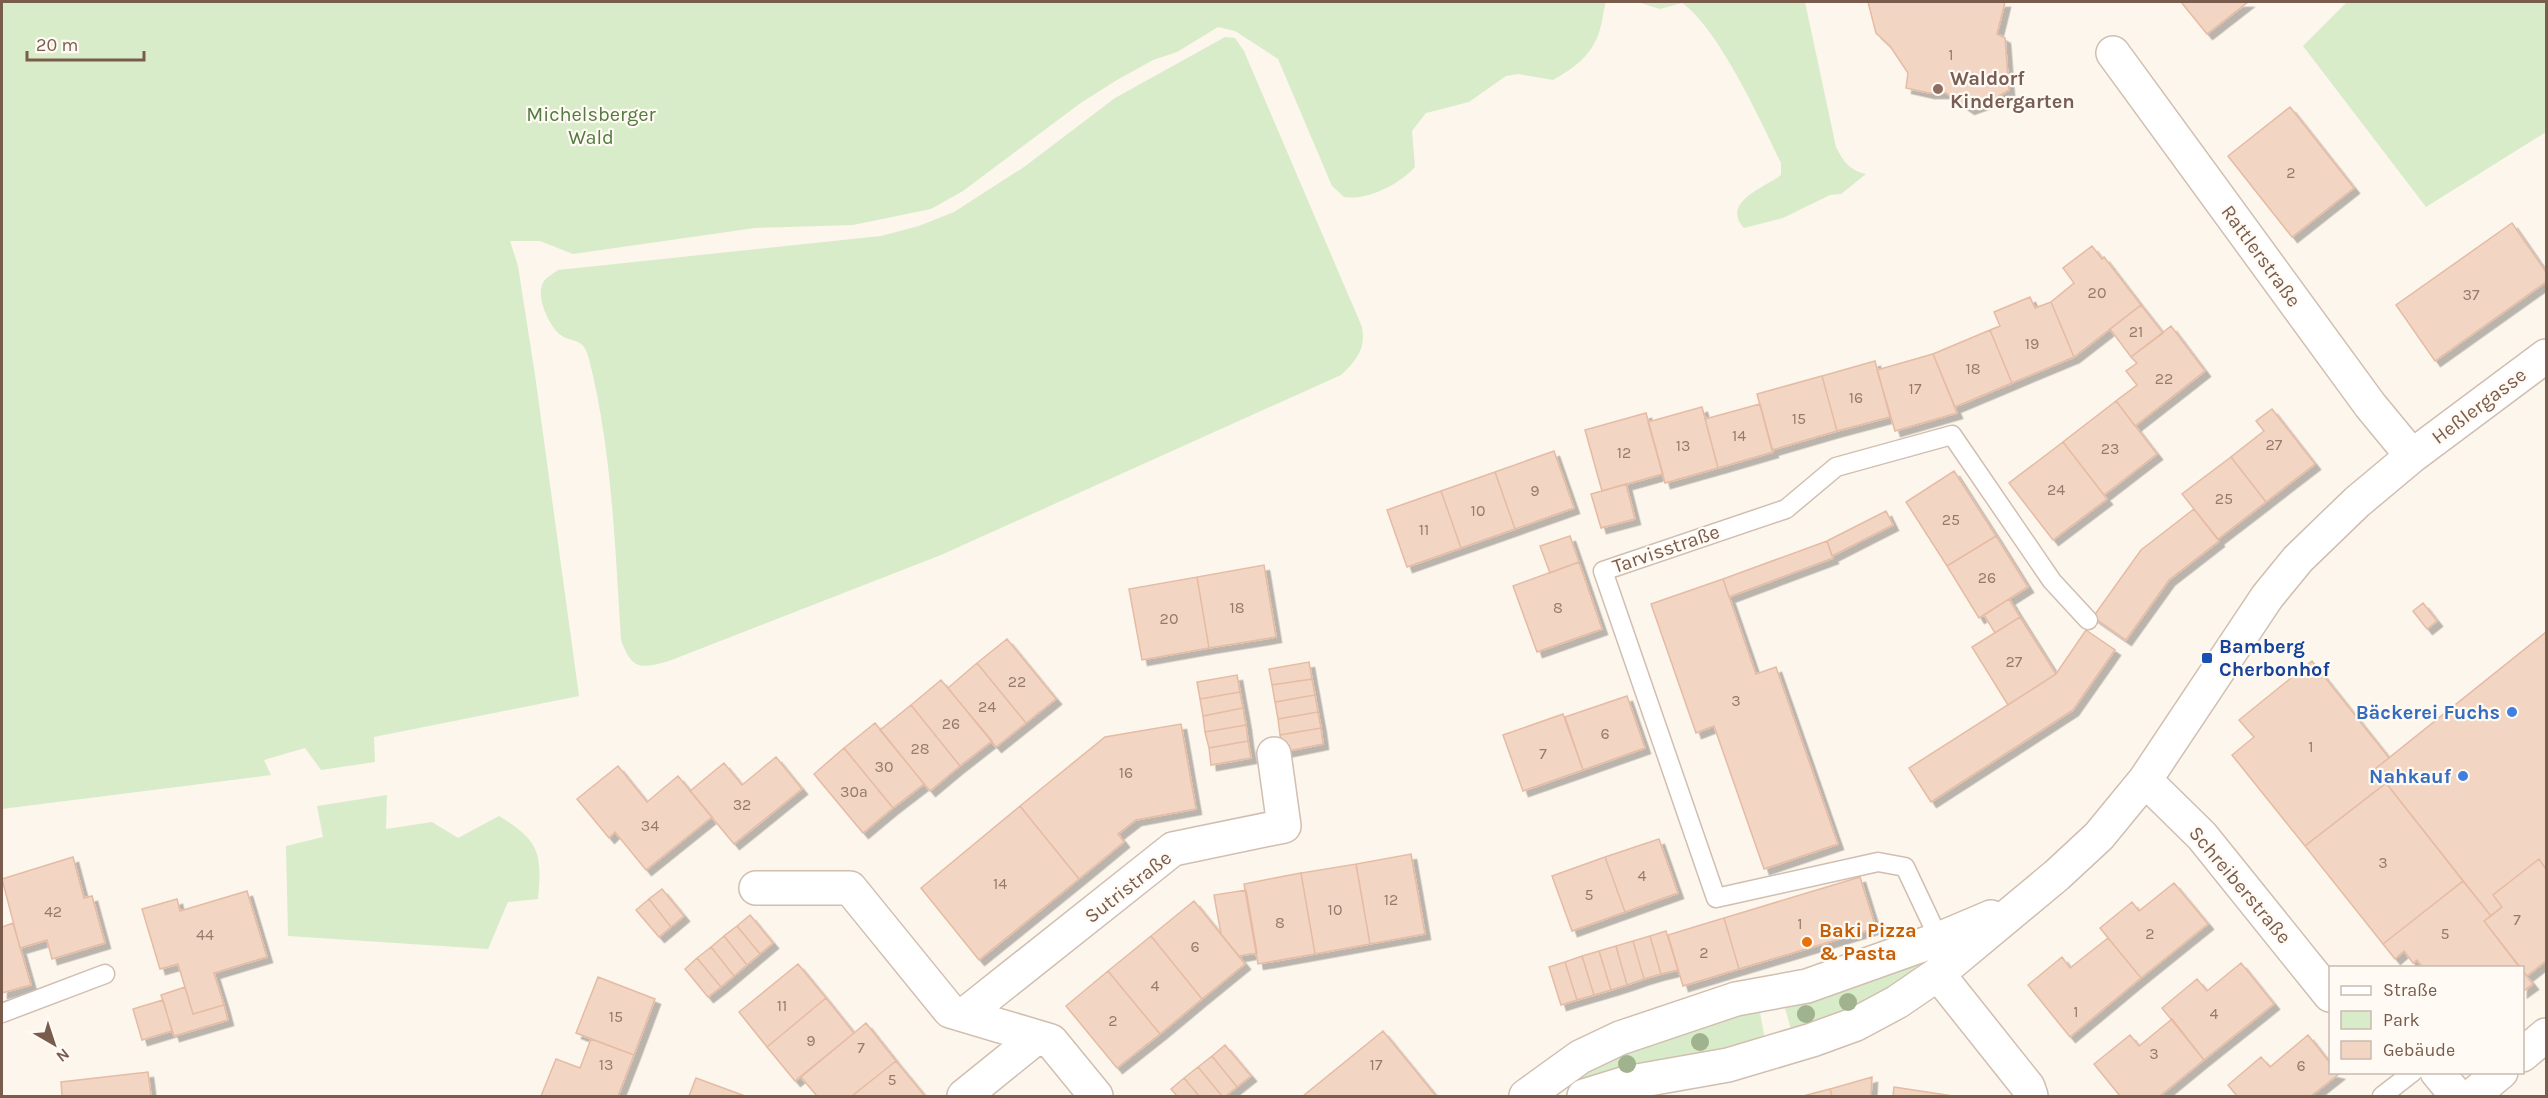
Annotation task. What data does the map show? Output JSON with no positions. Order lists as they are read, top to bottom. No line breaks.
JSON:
{"streets":{"street":["Rattlerstraße","Heßlergasse","Schreiberstraße","Sutristraße"],"lane":["Tarvisstraße"]},"crossings":[["Rattlerstraße","Heßlergasse"],["Heßlergasse","Schreiberstraße"]],"parks":["Michelsberger Wald"],"places":{"other":["Waldorf Kindergarten","Bäckerei Fuchs","Nahkauf","Baki Pizza & Pasta"],"transit":["Bamberg Cherbonhof"]},"house_numbers":["1","2","20","37","21","19","18","22","17","16","15","14","27","13","23","12","24","9","25","10","25","11","26","18","8","20","27","22","3","24","26","6","1","28","7","30","16","30a","32","34","3","4","14","5","12","10","42","7","8","1","2","5","44","6","2","4","11","1","4","15","2","9","7","3","13","17","6","5"],"legend":["Straße","Park","Gebäude"],"scale_bar":"20 m","north":"bottom right"}
